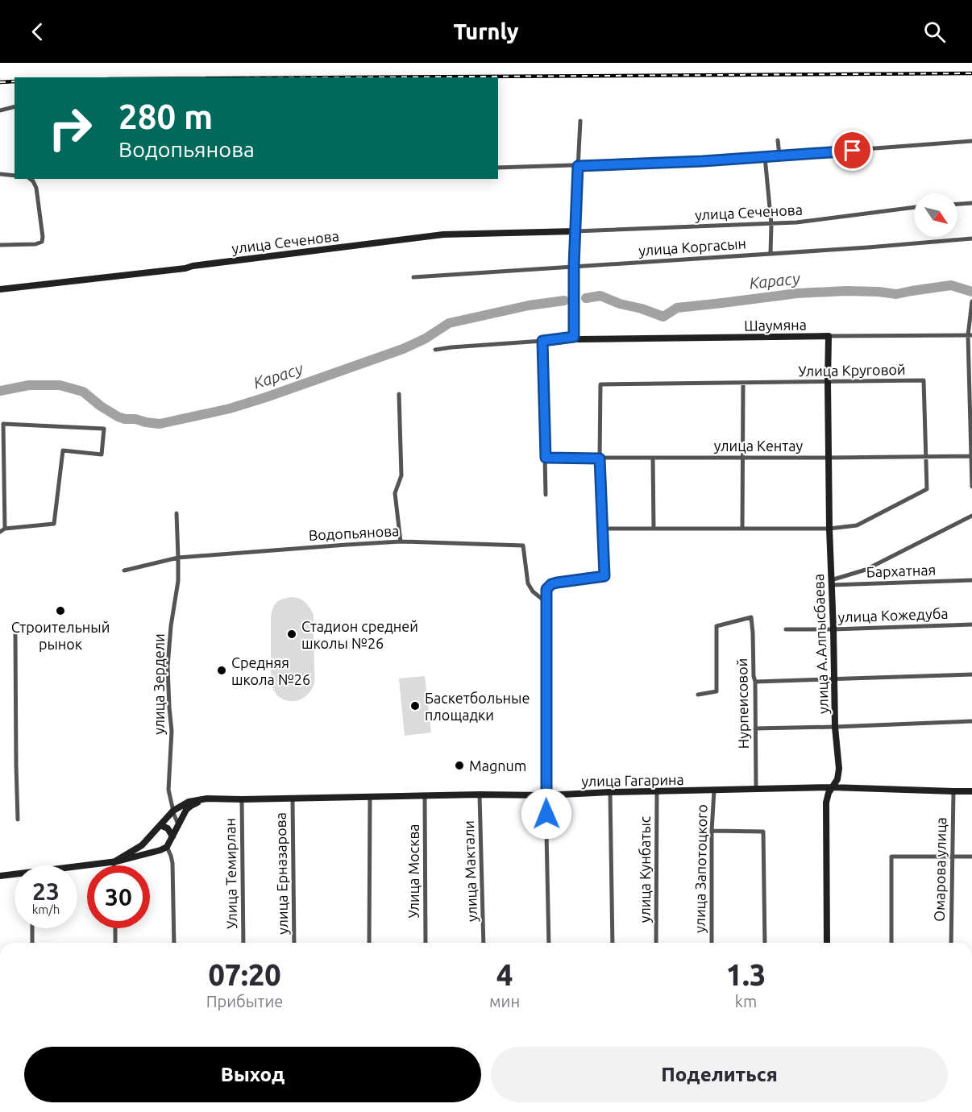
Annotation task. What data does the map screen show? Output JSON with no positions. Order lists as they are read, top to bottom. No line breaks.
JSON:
{"streets":{"street":["улица Сеченова","улица Коргасын","Шаумяна","Улица Круговой","улица Кентау","Водопьянова","Бархатная","улица Кожедуба","улица А.Алпысбаева","улица Зердели","Нурпеисовой","улица Гагарина","улица Запотоцкого","улица Кунбатыс","Омарова улица","Улица Москва","улица Мактали","Улица Темирлан","улица Ерназарова"]},"crossings":[["Шаумяна","улица А.Алпысбаева"],["Улица Круговой","улица Кентау"],["Улица Круговой","улица А.Алпысбаева"],["улица Кентау","улица А.Алпысбаева"],["Водопьянова","улица Зердели"],["Бархатная","улица А.Алпысбаева"],["улица Кожедуба","улица А.Алпысбаева"],["улица А.Алпысбаева","улица Гагарина"],["улица Зердели","улица Гагарина"],["Нурпеисовой","улица Гагарина"],["улица Гагарина","улица Запотоцкого"],["улица Гагарина","улица Кунбатыс"],["улица Гагарина","Омарова улица"],["улица Гагарина","Улица Москва"],["улица Гагарина","улица Мактали"],["улица Гагарина","Улица Темирлан"],["улица Гагарина","улица Ерназарова"]],"water":["Карасу"],"places":["Строительный рынок","Стадион средней школы №26","Средняя школа №26","Баскетбольные площадки","Magnum"],"north":"bottom right","page":{"header":"Turnly","turn":["280 m","Водопьянова"],"speed":"23 km/h","limit":"30","eta":["07:20","Прибытие","4","мин","1.3","km"],"buttons":["Выход","Поделиться"]}}
